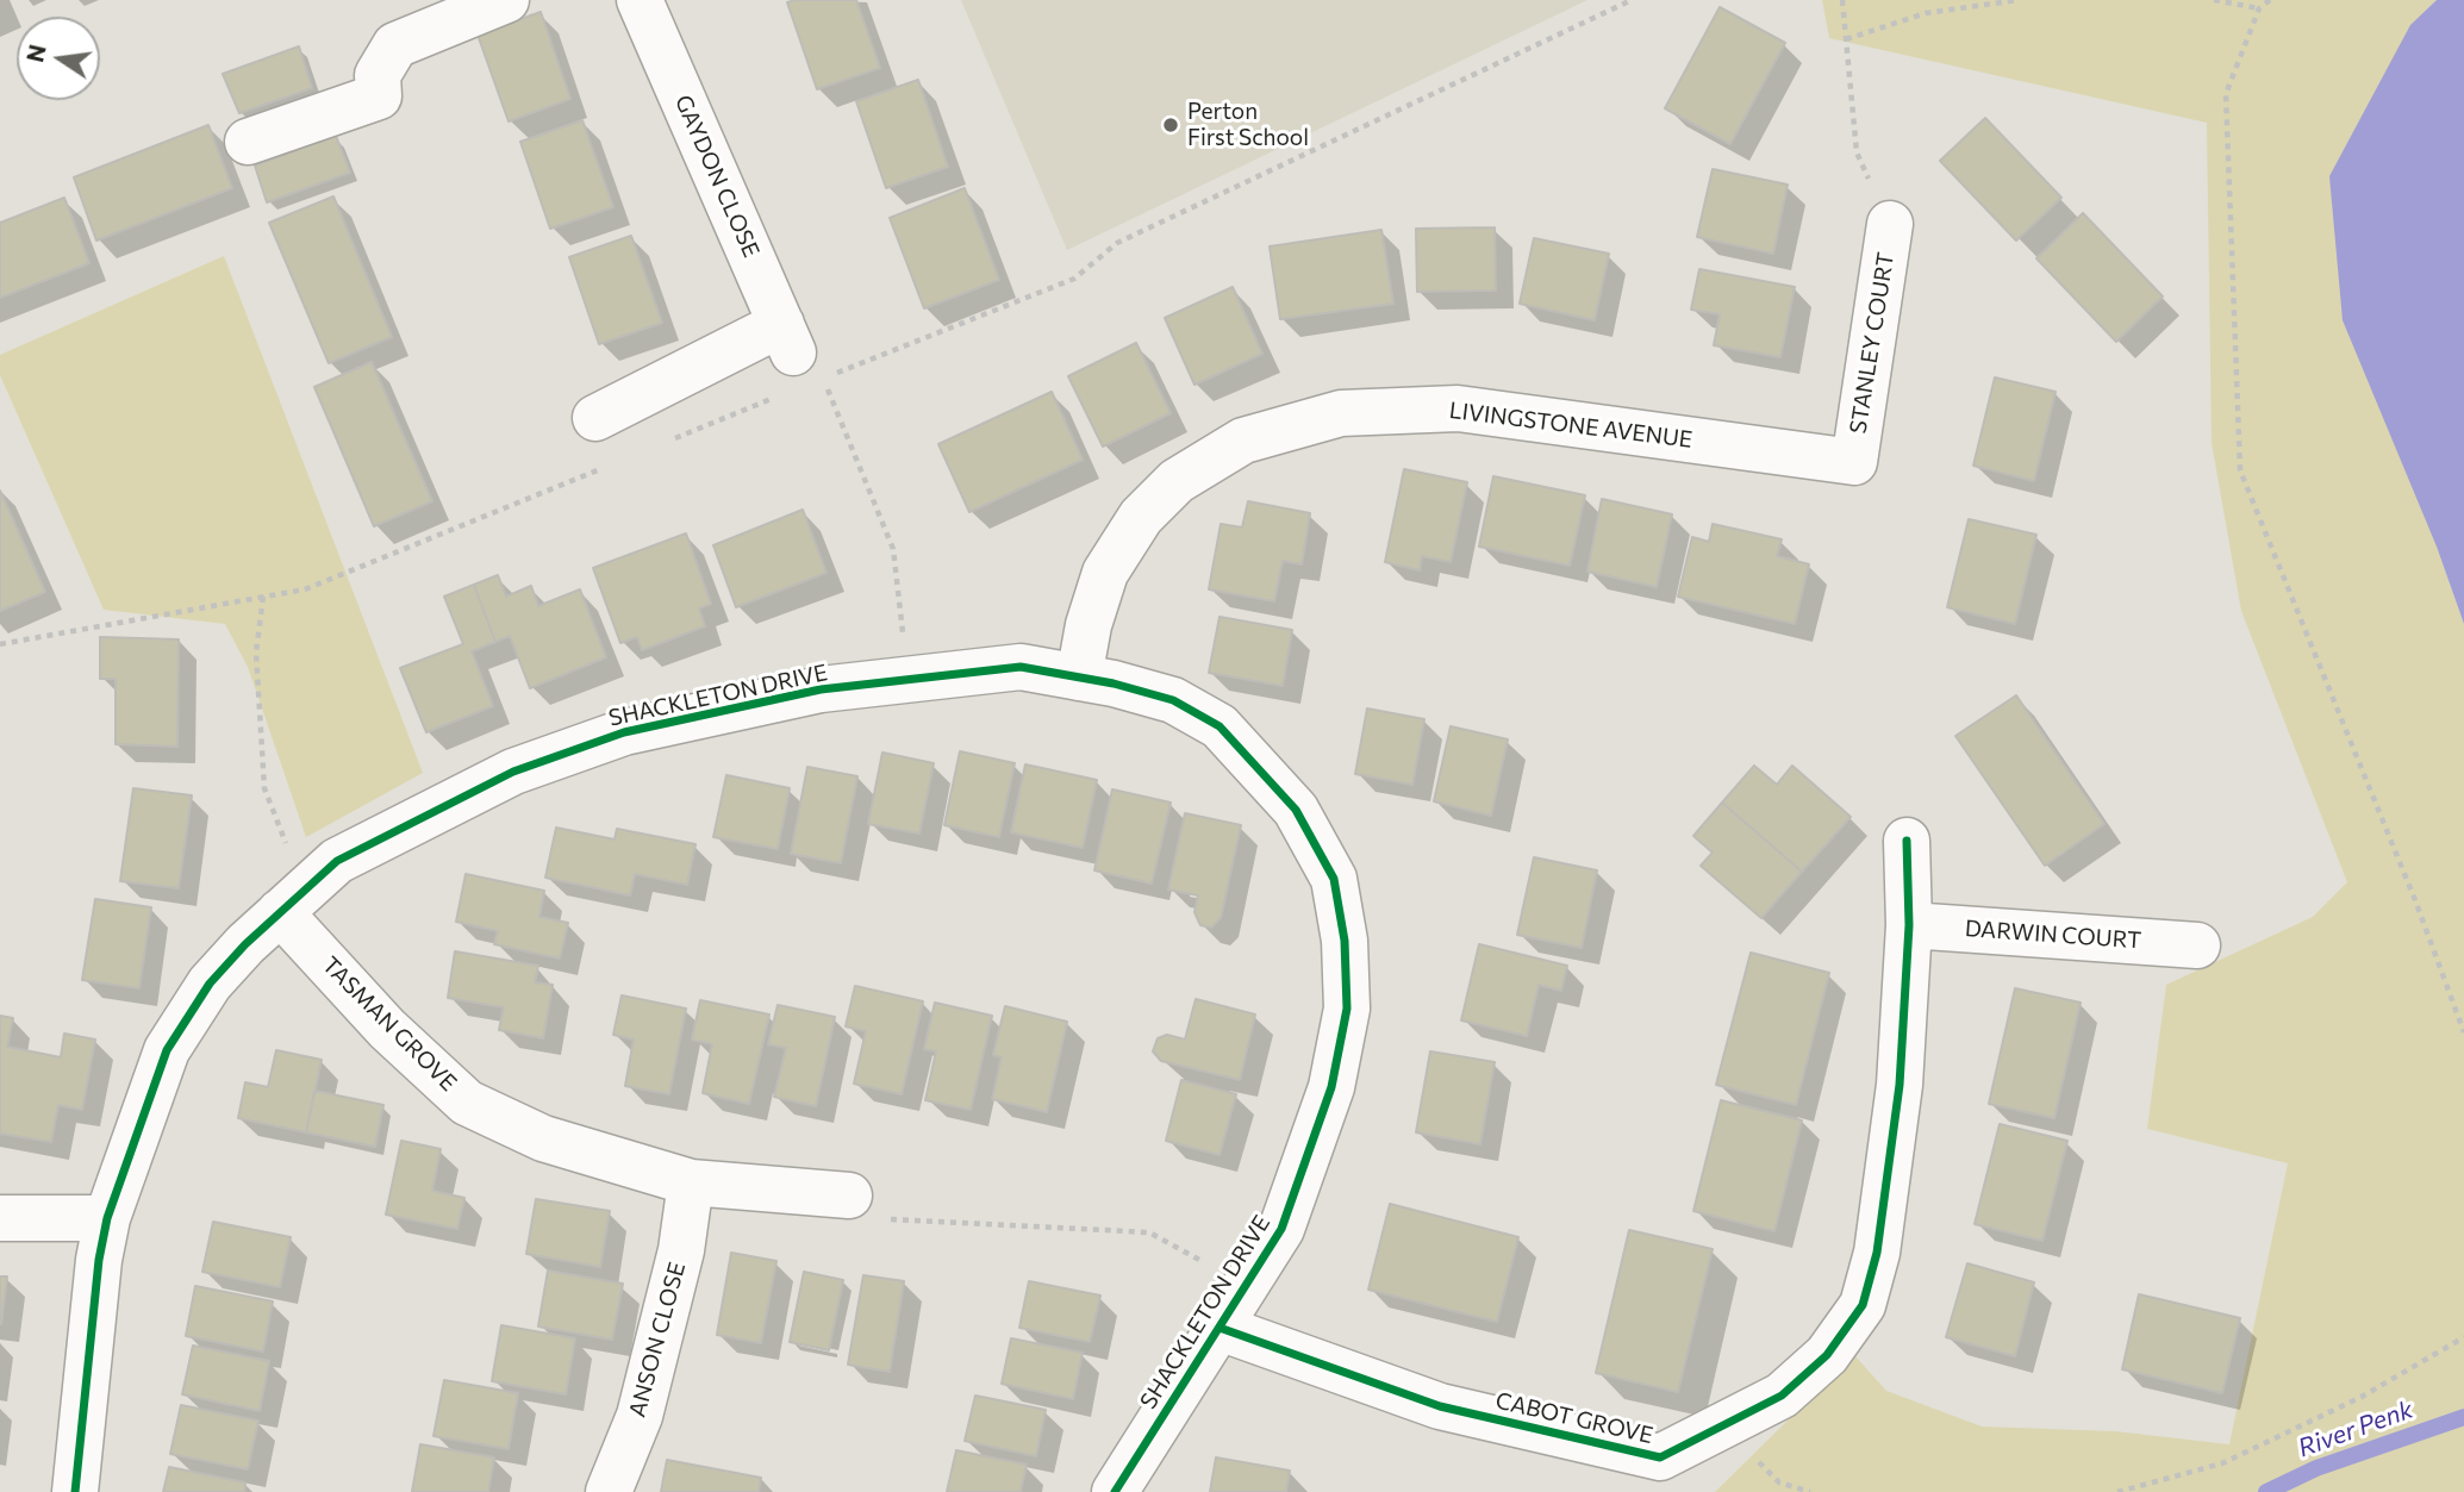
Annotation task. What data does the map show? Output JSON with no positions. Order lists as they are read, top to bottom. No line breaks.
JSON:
{"streets":{"street":["GAYDON CLOSE","STANLEY COURT","LIVINGSTONE AVENUE","SHACKLETON DRIVE","DARWIN COURT","TASMAN GROVE","ANSON CLOSE","CABOT GROVE"]},"crossings":[["STANLEY COURT","LIVINGSTONE AVENUE"],["LIVINGSTONE AVENUE","SHACKLETON DRIVE"],["SHACKLETON DRIVE","TASMAN GROVE"],["SHACKLETON DRIVE","CABOT GROVE"],["DARWIN COURT","CABOT GROVE"],["TASMAN GROVE","ANSON CLOSE"]],"water":["River Penk"],"places":["Perton First School"],"north":"left"}
